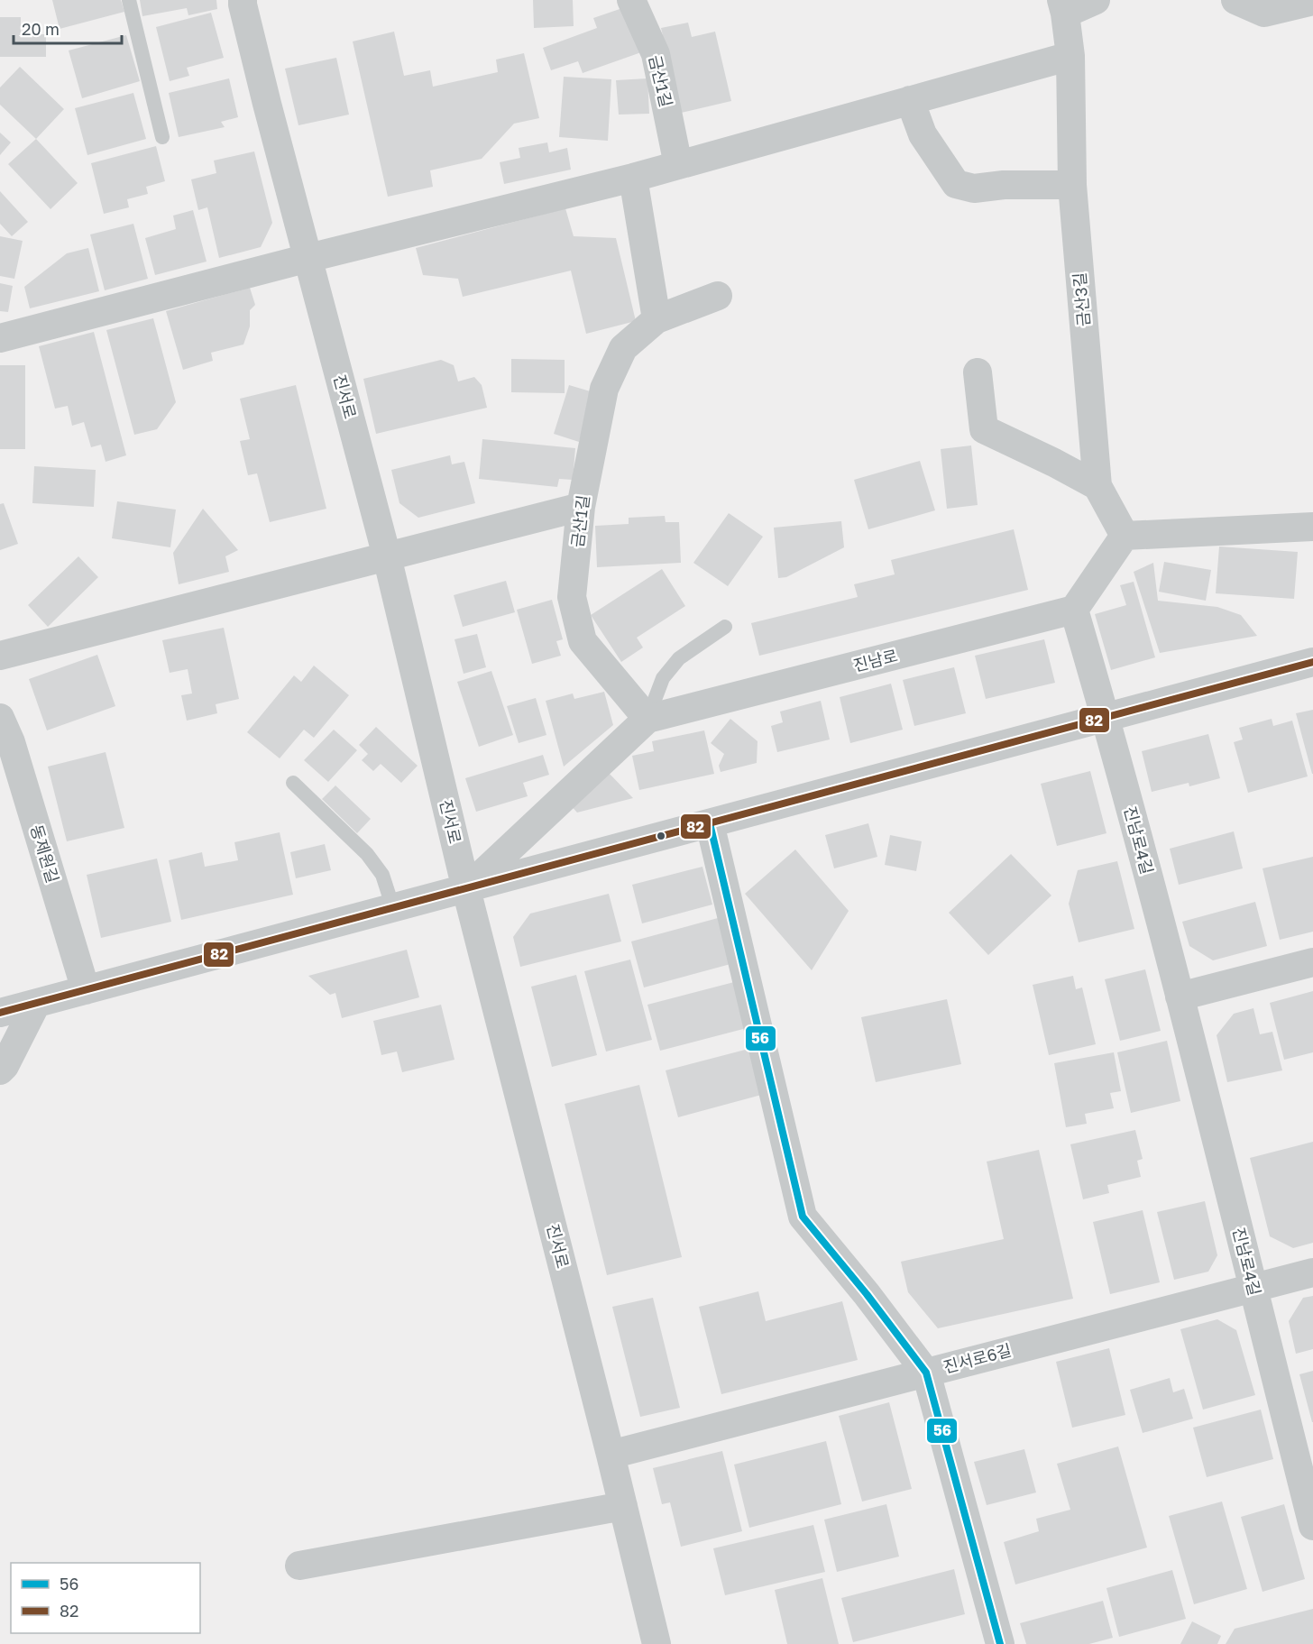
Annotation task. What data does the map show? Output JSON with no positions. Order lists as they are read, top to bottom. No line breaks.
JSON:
{"streets":{"street":["금산1길","금산3길","진서로","진남로","진남로4길","동제원길","진서로6길"]},"crossings":[["금산1길","진남로"],["진서로","진남로"],["진서로","진서로6길"],["진남로","진남로4길"],["진남로","동제원길"],["진남로4길","진서로6길"]],"lines":["transit line 82","transit line 56"],"legend":["56","82"],"scale_bar":"20 m"}
